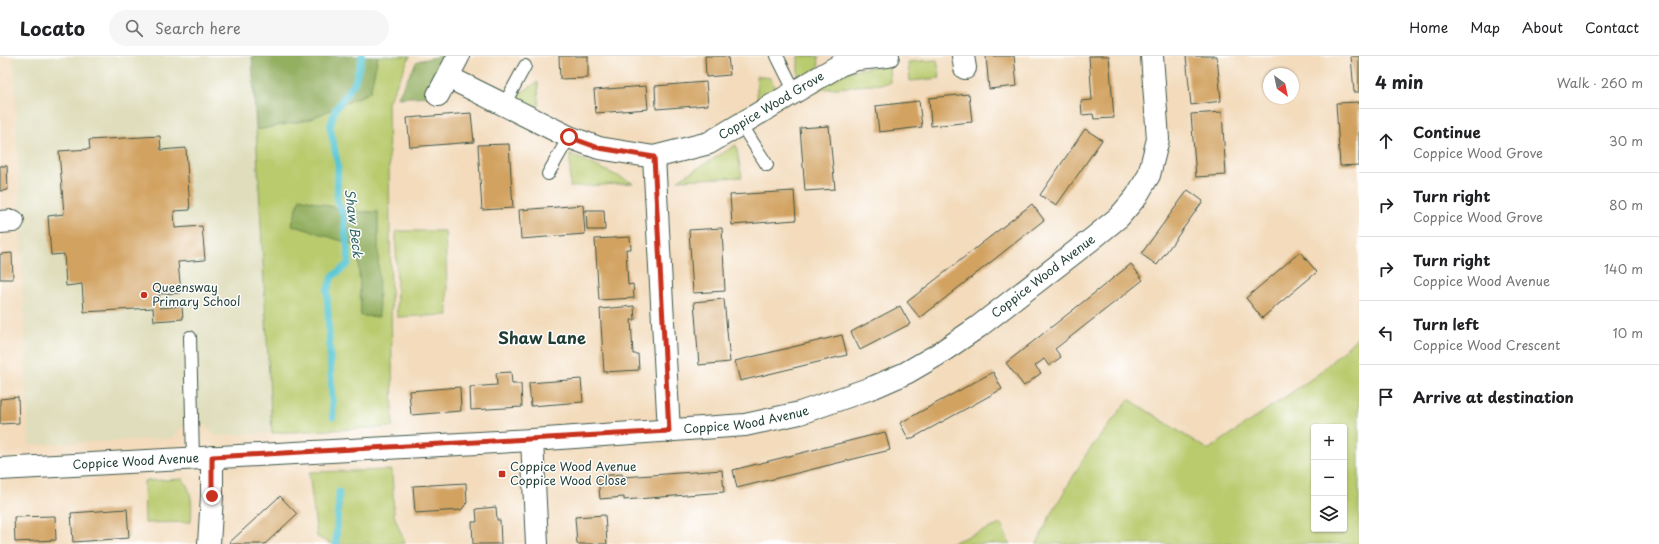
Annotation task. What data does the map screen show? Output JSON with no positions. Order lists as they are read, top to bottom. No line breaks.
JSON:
{"streets":{"street":["Coppice Wood Grove","Coppice Wood Avenue"]},"districts":["Shaw Lane"],"water":["Shaw Beck"],"places":{"other":["Queensway Primary School"],"transit":["Coppice Wood Avenue Coppice Wood Close"]},"north":"bottom right","page":{"header":"Locato","search":"Search here","nav":["Home","Map","About","Contact"],"heading":["4 min","Walk · 260 m"],"list":[["Continue","Coppice Wood Grove","30 m"],["Turn right","Coppice Wood Grove","80 m"],["Turn right","Coppice Wood Avenue","140 m"],["Turn left","Coppice Wood Crescent","10 m"],"Arrive at destination"],"map_buttons":["+","−"]}}
